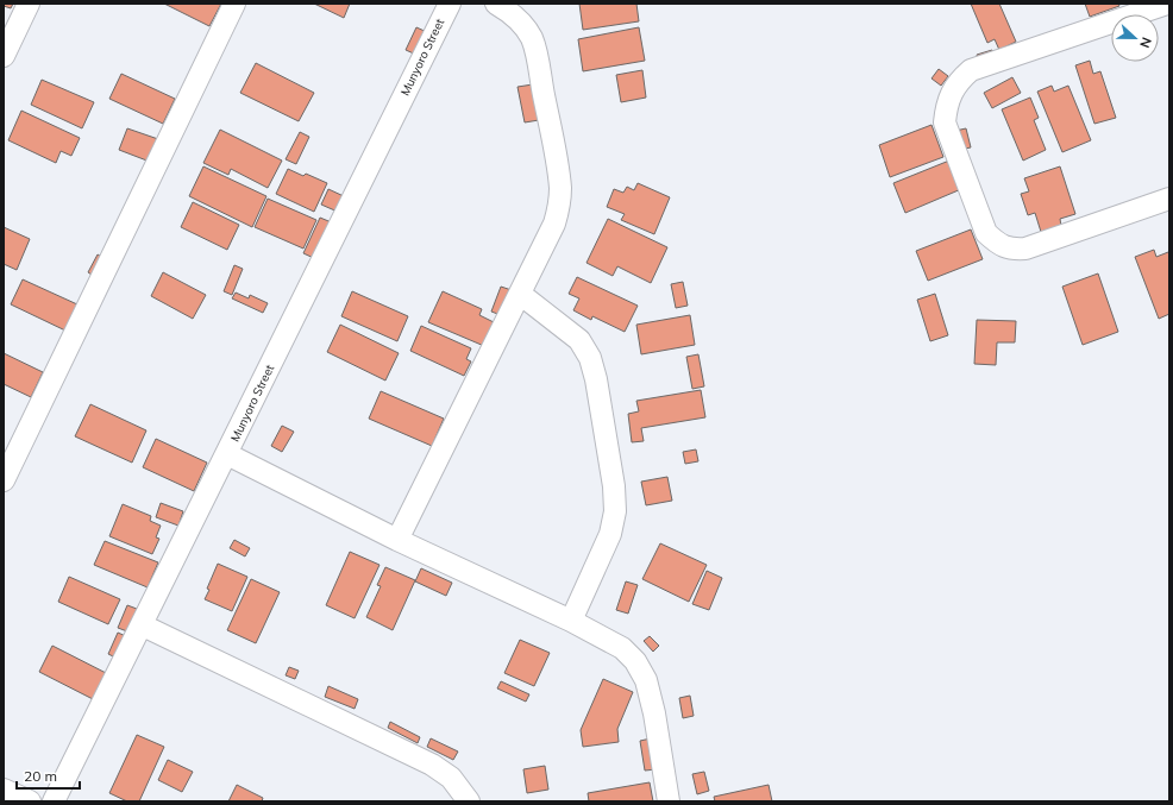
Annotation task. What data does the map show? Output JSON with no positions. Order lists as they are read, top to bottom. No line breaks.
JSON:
{"streets":{"street":["Munyoro Street"]},"scale_bar":"20 m","north":"right"}
